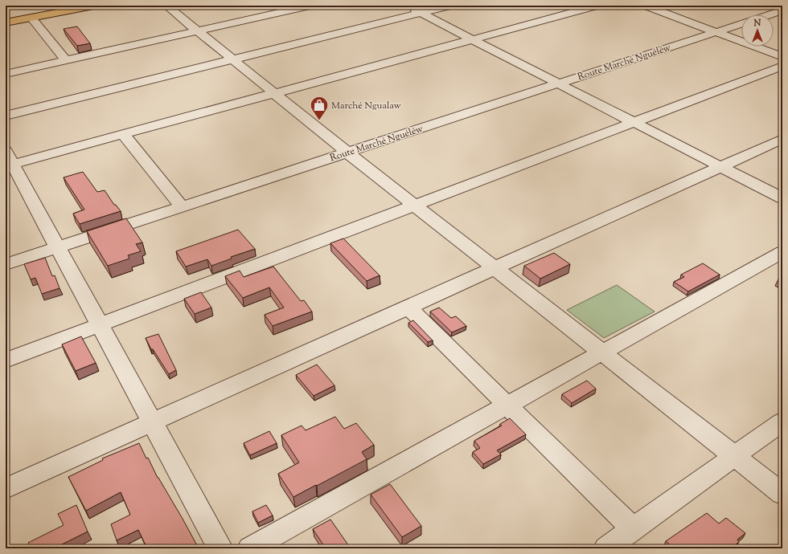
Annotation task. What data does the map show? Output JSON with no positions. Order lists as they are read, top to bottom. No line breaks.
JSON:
{"streets":{"street":["Route Marché Nguéléw"]},"places":{"shop":["Marché Ngualaw"]},"north":"top"}
